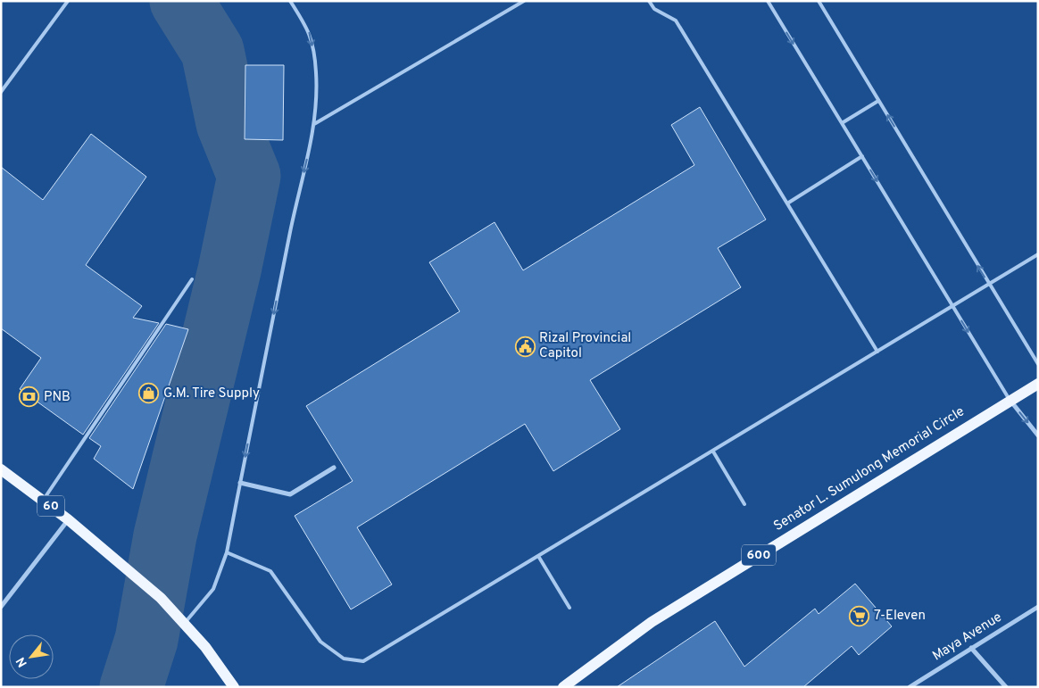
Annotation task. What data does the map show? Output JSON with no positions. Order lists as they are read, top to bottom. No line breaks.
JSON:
{"streets":{"main road":["Senator L. Sumulong Memorial Circle","60","600"],"street":["Maya Avenue"]},"places":{"public building":["Rizal Provincial Capitol"],"shop":["G.M. Tire Supply"],"bank":["PNB"],"supermarket":["7-Eleven"]},"north":"bottom left"}
